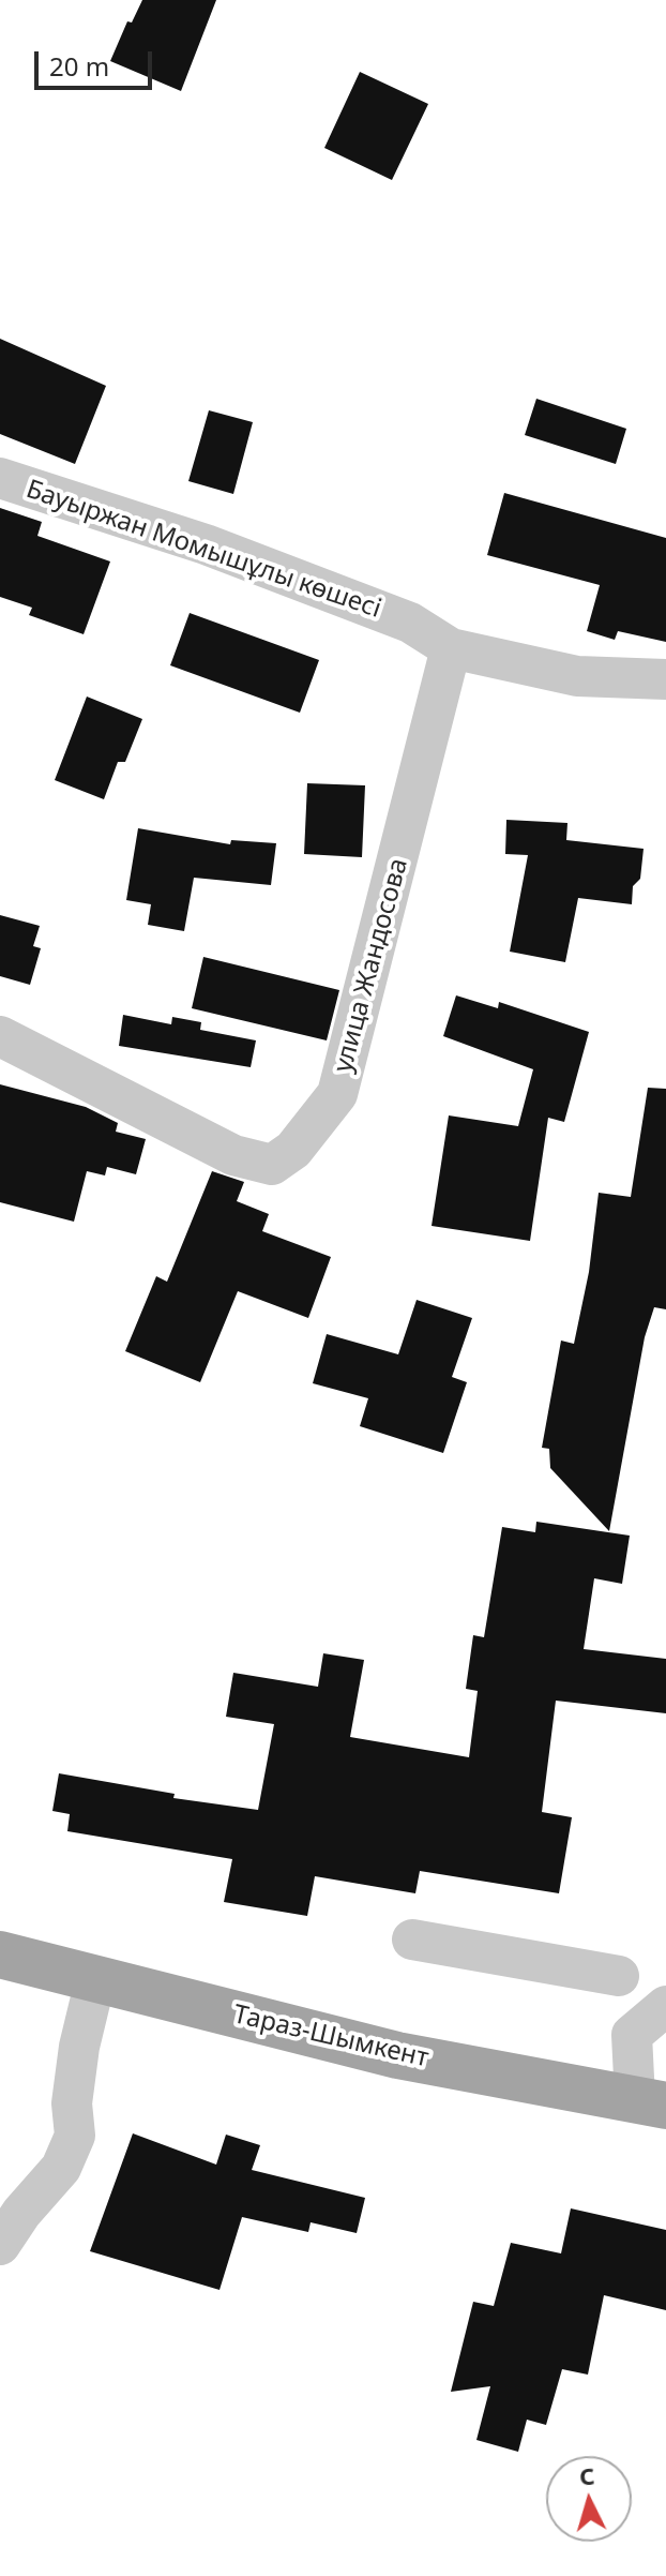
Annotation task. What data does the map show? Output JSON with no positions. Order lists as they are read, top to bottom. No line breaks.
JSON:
{"streets":{"main road":["Тараз-Шымкент"],"street":["Бауыржан Момышұлы көшесі","улица Жандосова"]},"crossings":[["Бауыржан Момышұлы көшесі","улица Жандосова"]],"scale_bar":"20 m","north":"top"}
